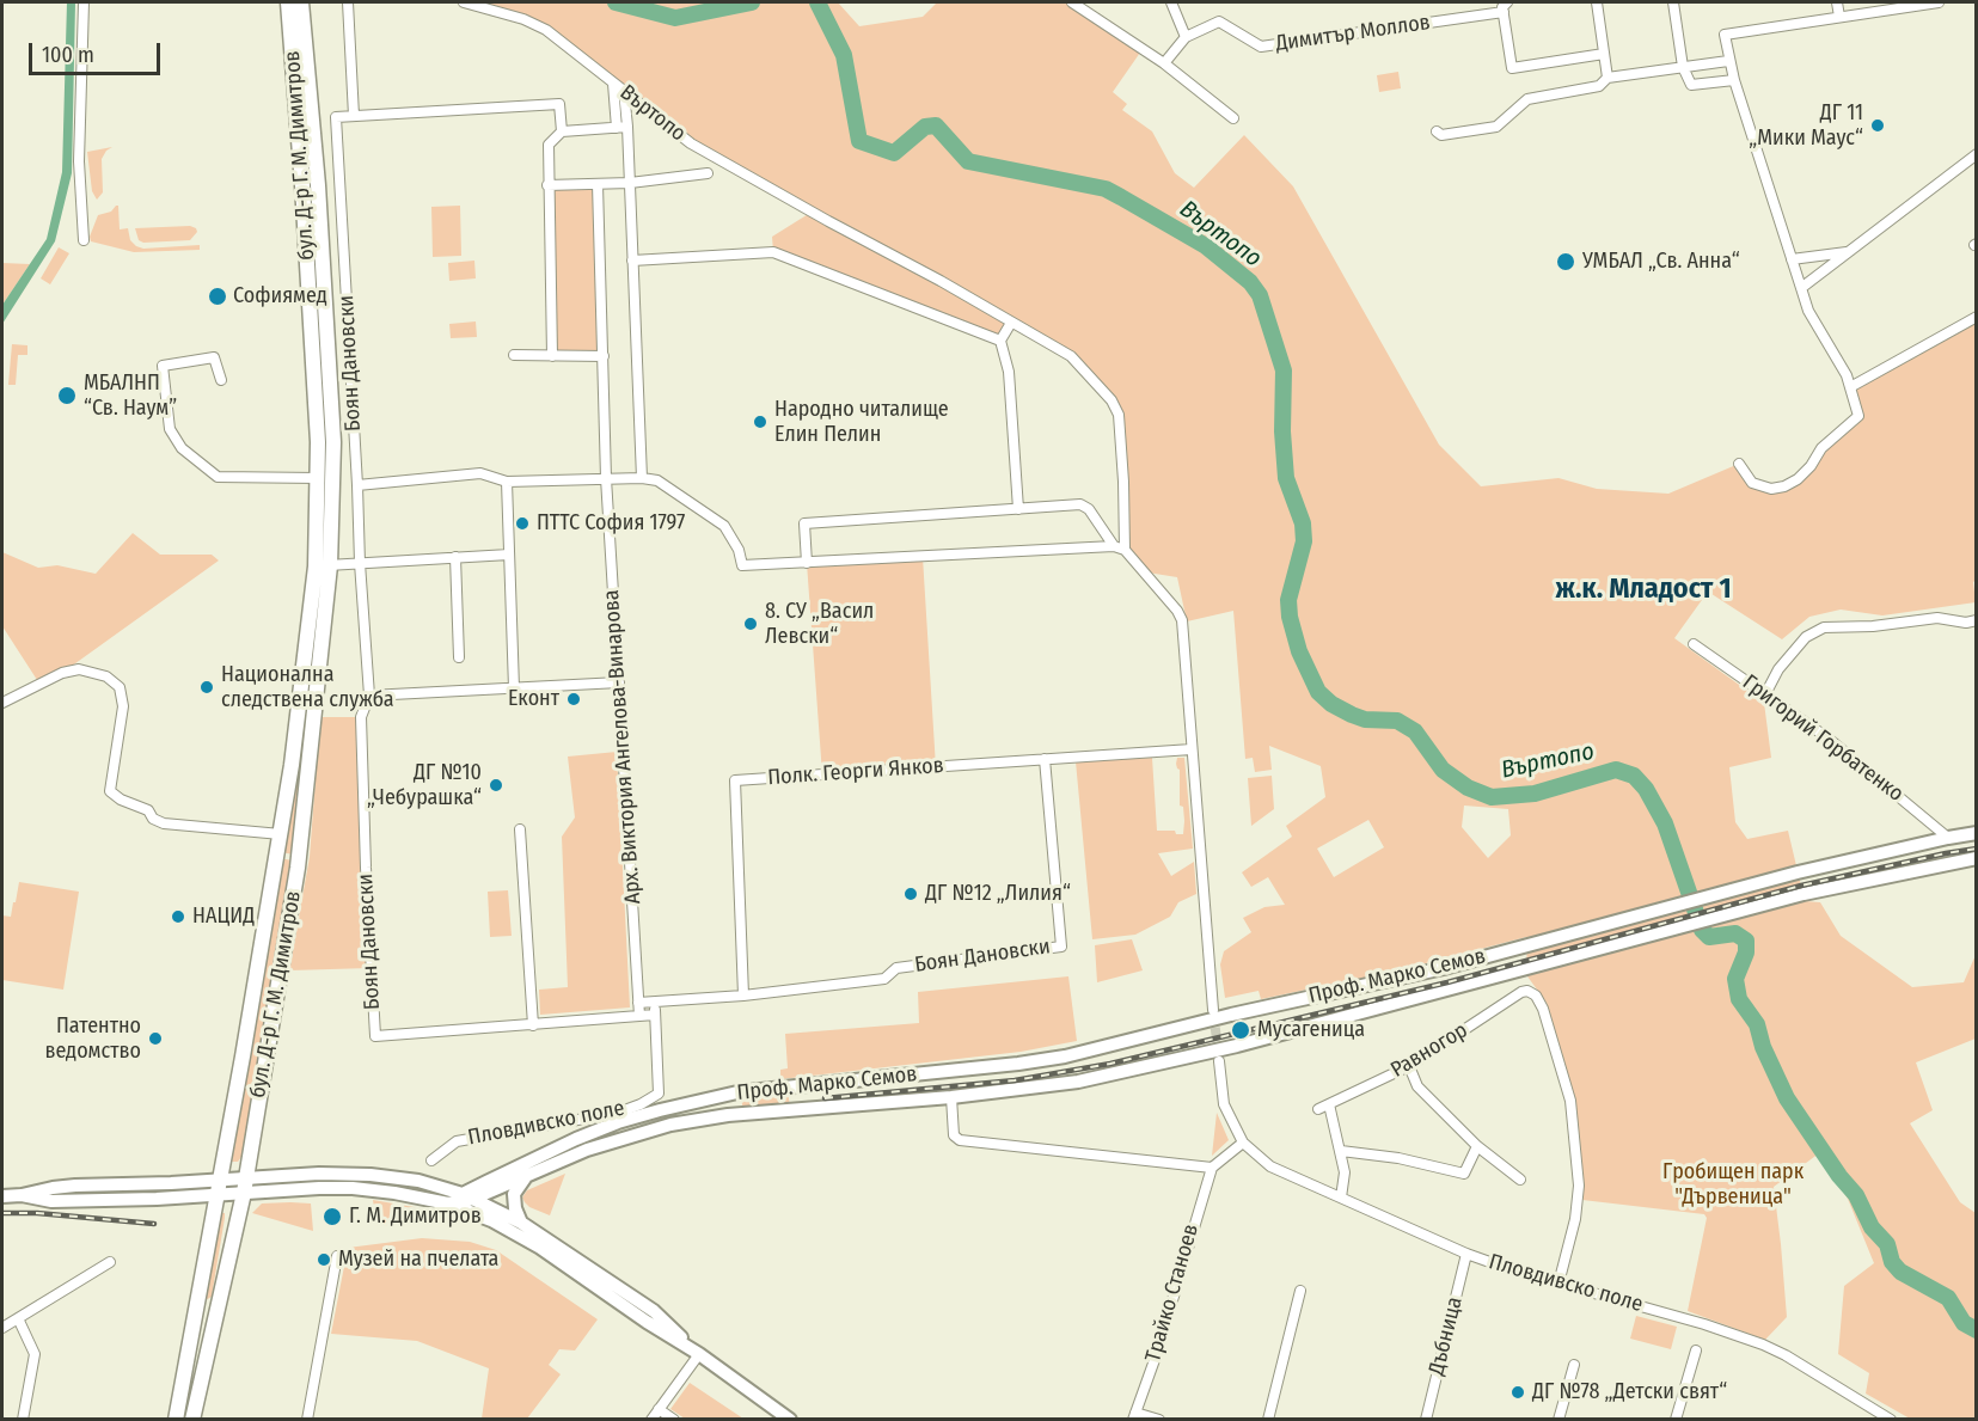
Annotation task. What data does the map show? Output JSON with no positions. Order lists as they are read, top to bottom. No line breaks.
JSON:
{"streets":{"main road":["бул. Д-р Г. М. Димитров","Проф. Марко Семов"],"street":["Димитър Моллов","Въртопо","Боян Дановски","Григорий Горбатенко","Арх. Виктория Ангелова-Винарова","Полк. Георги Янков","Равногор","Пловдивско поле","Трайко Станоев","Дъбница"]},"crossings":[["Боян Дановски","Арх. Виктория Ангелова-Винарова"],["Боян Дановски","Полк. Георги Янков"],["Боян Дановски","Пловдивско поле"],["Григорий Горбатенко","Проф. Марко Семов"],["Равногор","Пловдивско поле"],["Пловдивско поле","Дъбница"]],"districts":["ж.к. Младост 1"],"water":["Въртопо"],"parks":["Гробищен парк \"Дървеница\""],"places":["ДГ 11 „Мики Маус“","УМБАЛ „Св. Анна“","Софиямед","MБАЛНП “Св. Наум”","Народно читалище Елин Пелин","ПТТС София 1797","8. СУ „Васил Левски“","Национална следствена служба","Еконт","ДГ №10 „Чебурашка“","ДГ №12 „Лилия“","НАЦИД","Мусагеница","Патентно ведомство","Г. М. Димитров","Музей на пчелата","ДГ №78 „Детски свят“"],"scale_bar":"100 m"}
